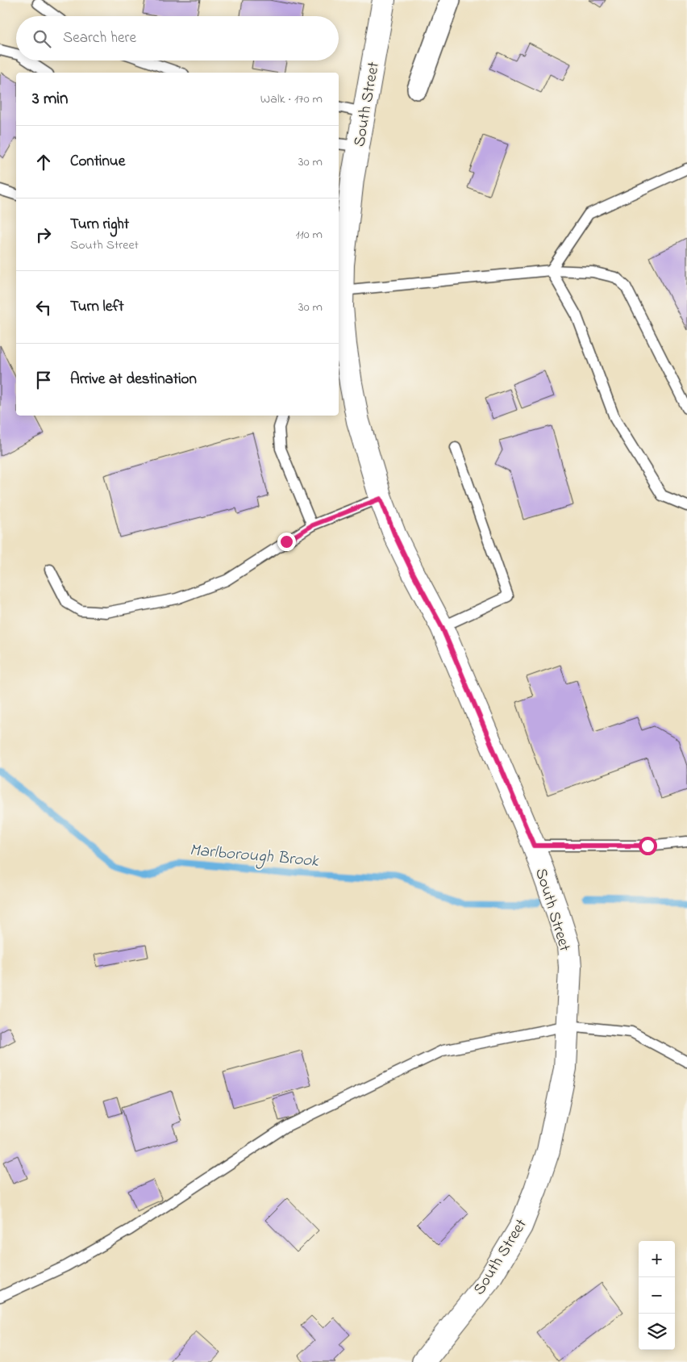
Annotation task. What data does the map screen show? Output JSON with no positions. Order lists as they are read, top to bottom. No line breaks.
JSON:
{"streets":{"main road":["South Street"]},"water":["Marlborough Brook"],"page":{"search":"Search here","heading":["3 min","Walk · 170 m"],"list":[["Continue","30 m"],["Turn right","South Street","110 m"],["Turn left","30 m"],"Arrive at destination"],"map_buttons":["+","−"]}}
